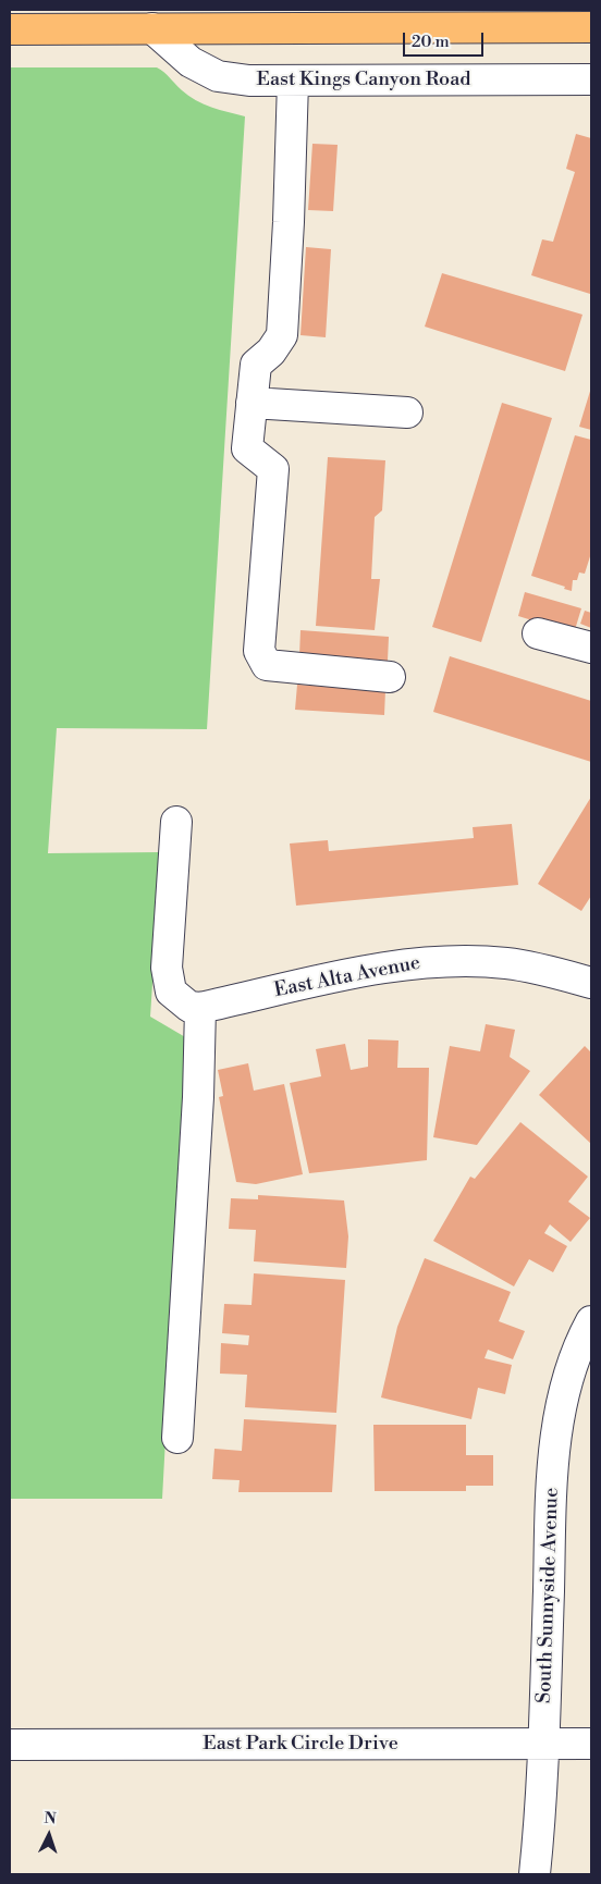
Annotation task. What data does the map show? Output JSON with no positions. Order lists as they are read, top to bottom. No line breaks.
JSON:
{"streets":{"street":["East Kings Canyon Road","East Alta Avenue","South Sunnyside Avenue","East Park Circle Drive"]},"crossings":[["South Sunnyside Avenue","East Park Circle Drive"]],"scale_bar":"20 m","north":"top"}
